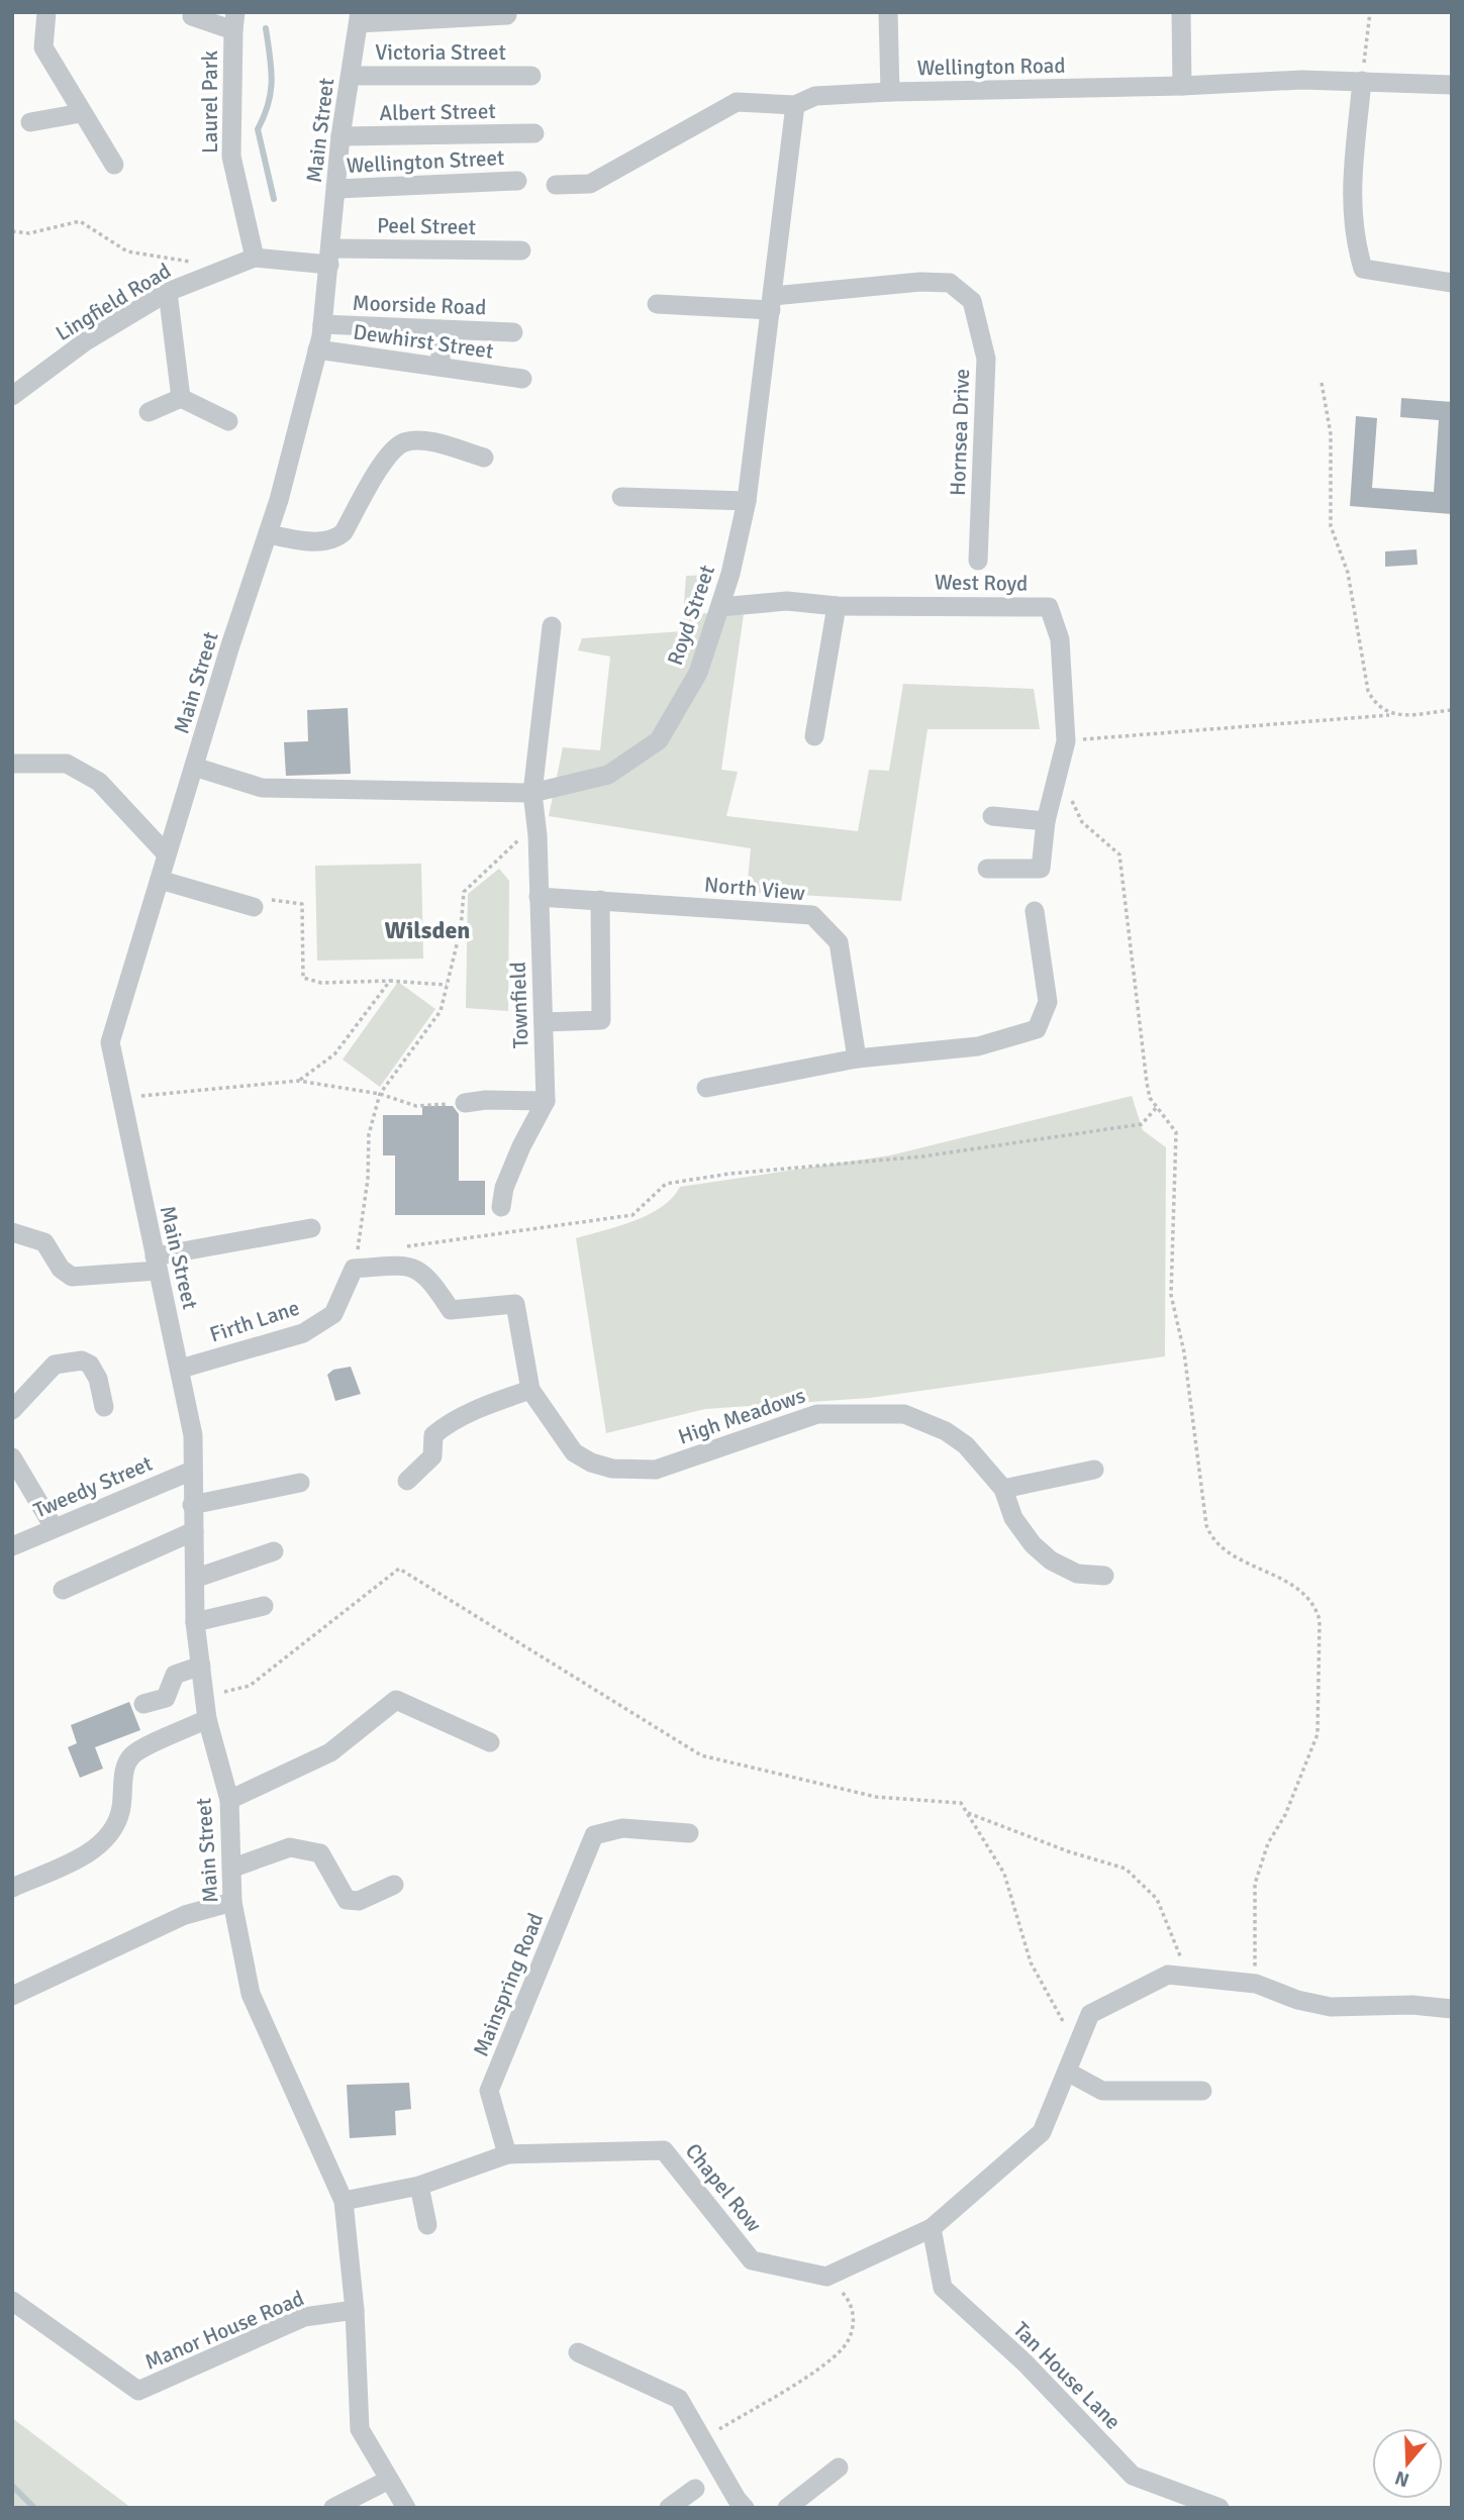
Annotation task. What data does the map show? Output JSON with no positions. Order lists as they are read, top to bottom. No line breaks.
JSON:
{"streets":{"street":["Victoria Street","Wellington Road","Laurel Park","Albert Street","Main Street","Wellington Street","Peel Street","Lingfield Road","Moorside Road","Dewhirst Street","Hornsea Drive","West Royd","Royd Street","North View","Townfield","Firth Lane","High Meadows","Tweedy Street","Mainspring Road","Chapel Row","Manor House Road","Tan House Lane"]},"crossings":[["Victoria Street","Main Street"],["Wellington Road","Royd Street"],["Laurel Park","Lingfield Road"],["Albert Street","Main Street"],["Main Street","Wellington Street"],["Main Street","Peel Street"],["Main Street","Lingfield Road"],["Main Street","Moorside Road"],["Main Street","Dewhirst Street"],["Main Street","Royd Street"],["Main Street","Firth Lane"],["Main Street","Tweedy Street"],["Main Street","Chapel Row"],["Main Street","Manor House Road"],["Peel Street","Lingfield Road"],["Hornsea Drive","Royd Street"],["West Royd","Royd Street"],["Royd Street","Townfield"],["North View","Townfield"],["Mainspring Road","Chapel Row"]],"districts":["Wilsden"],"north":"bottom"}
